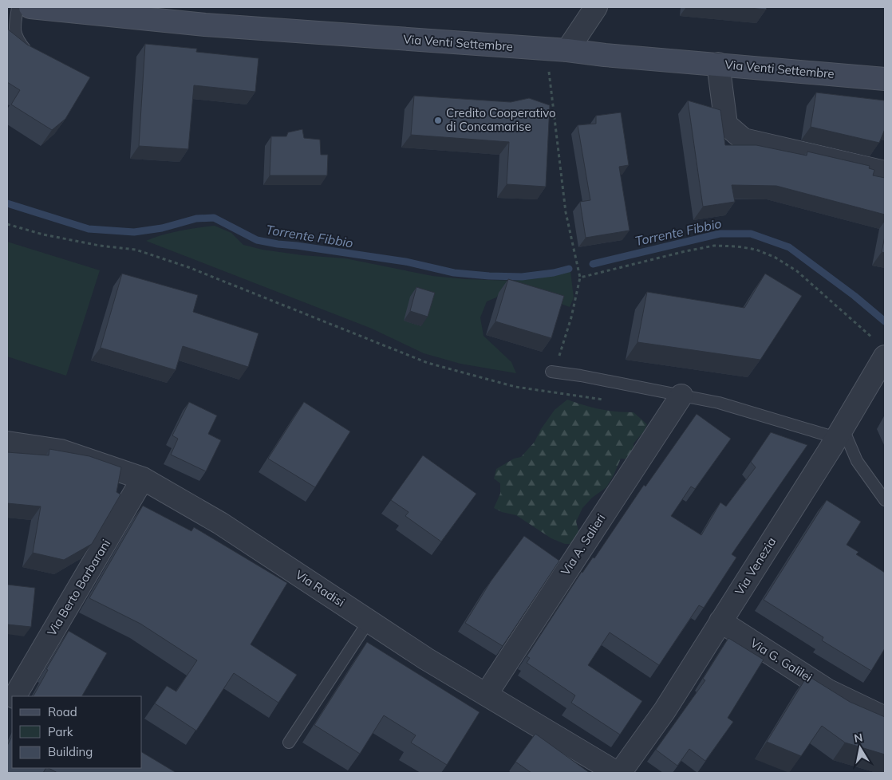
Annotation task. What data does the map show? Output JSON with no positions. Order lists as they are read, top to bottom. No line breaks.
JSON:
{"streets":{"main road":["Via Venti Settembre"],"street":["Via A. Salieri","Via Venezia","Via Berto Barbarani","Via Radisi","Via G. Galilei"]},"crossings":[["Via A. Salieri","Via Radisi"],["Via Venezia","Via Radisi"],["Via Venezia","Via G. Galilei"],["Via Berto Barbarani","Via Radisi"]],"water":["Torrente Fibbio"],"places":["Credito Cooperativo di Concamarise"],"legend":["Road","Park","Building"],"north":"top"}
